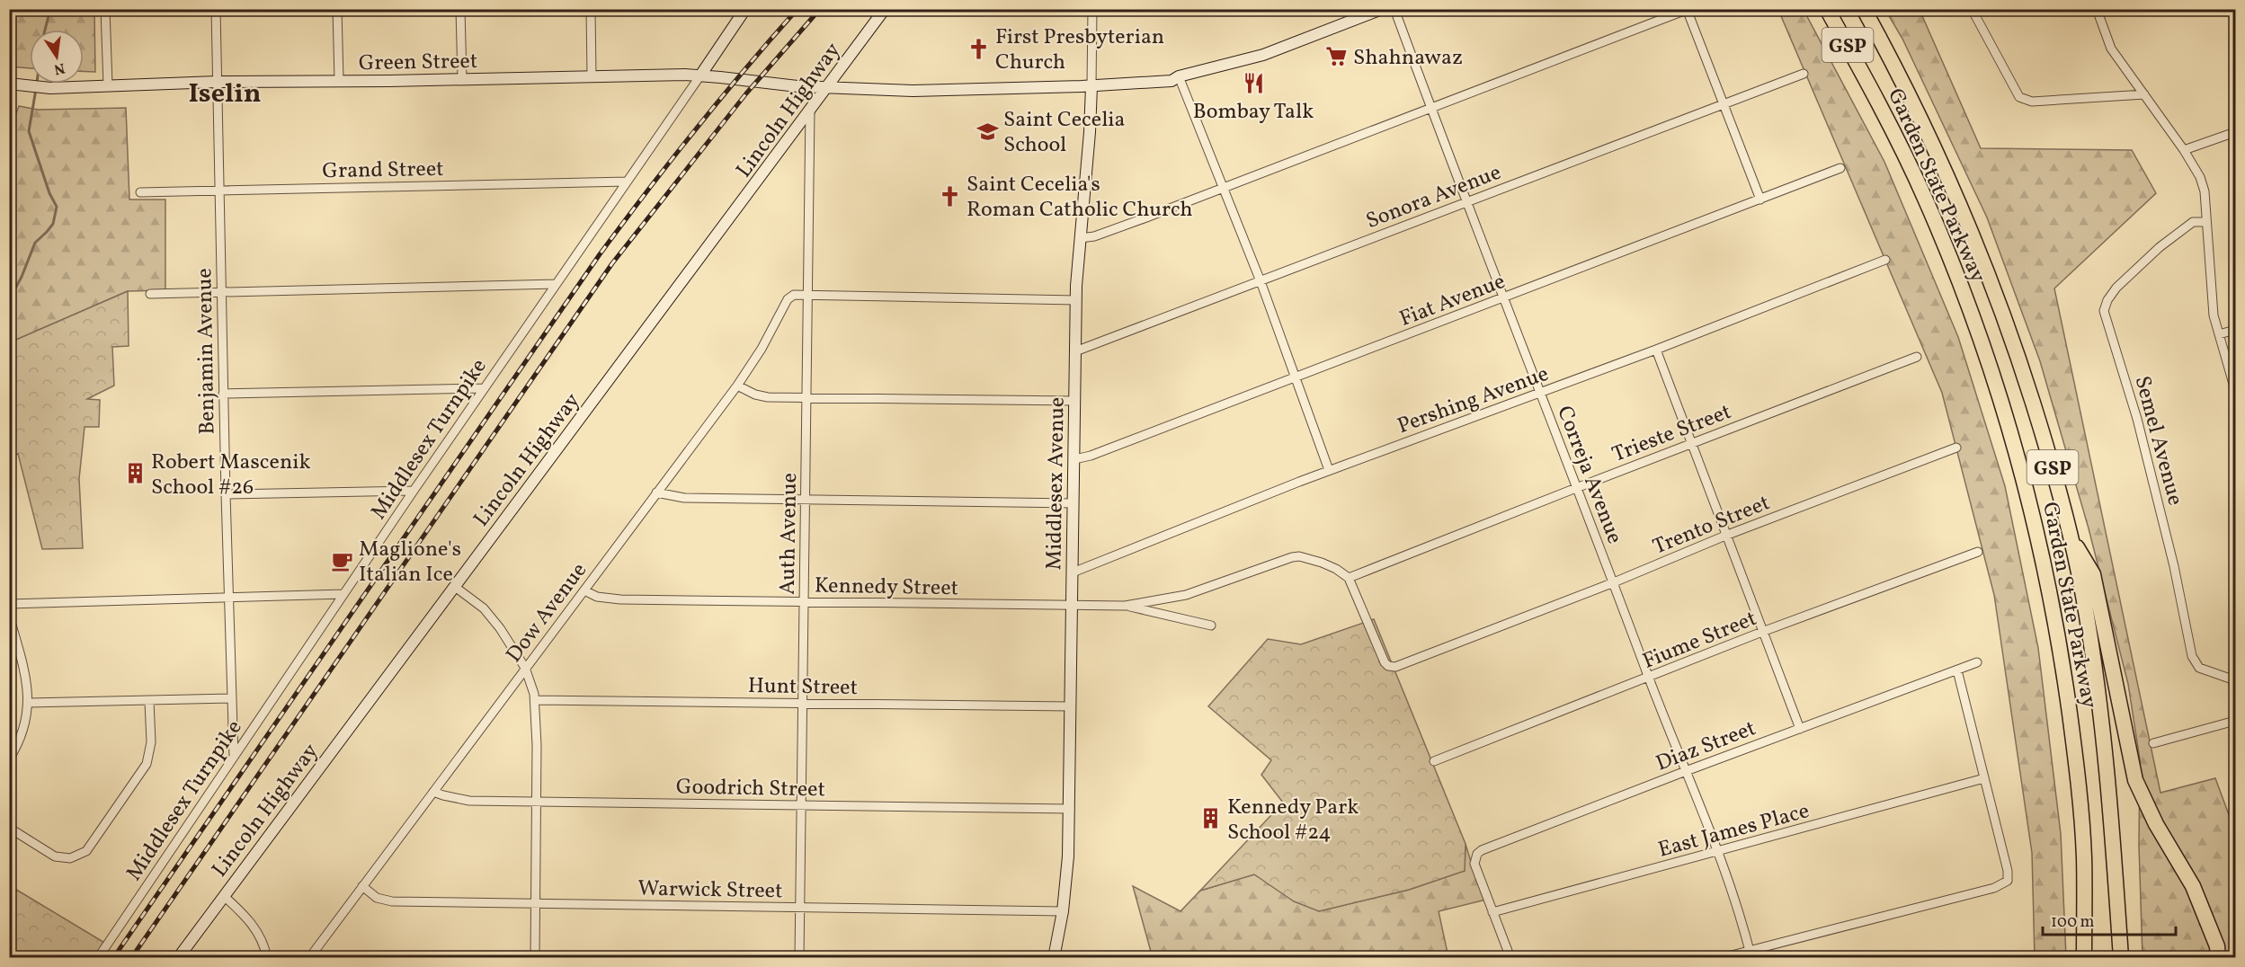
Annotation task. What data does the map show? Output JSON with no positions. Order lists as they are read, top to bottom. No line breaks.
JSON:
{"streets":{"highway":["GSP","Garden State Parkway"],"street":["Green Street","Lincoln Highway","Grand Street","Sonora Avenue","Fiat Avenue","Benjamin Avenue","Pershing Avenue","Trieste Street","Middlesex Turnpike","Semel Avenue","Correja Avenue","Middlesex Avenue","Trento Street","Auth Avenue","Kennedy Street","Dow Avenue","Fiume Street","Hunt Street","Diaz Street","Goodrich Street","East James Place","Warwick Street"]},"crossings":[["Green Street","Lincoln Highway"],["Green Street","Benjamin Avenue"],["Green Street","Middlesex Turnpike"],["Green Street","Middlesex Avenue"],["Lincoln Highway","Auth Avenue"],["Grand Street","Benjamin Avenue"],["Grand Street","Middlesex Turnpike"],["Sonora Avenue","Correja Avenue"],["Sonora Avenue","Middlesex Avenue"],["Fiat Avenue","Correja Avenue"],["Fiat Avenue","Middlesex Avenue"],["Benjamin Avenue","Middlesex Turnpike"],["Pershing Avenue","Correja Avenue"],["Pershing Avenue","Middlesex Avenue"],["Trieste Street","Correja Avenue"],["Trieste Street","Trento Street"],["Trieste Street","Kennedy Street"],["Correja Avenue","Trento Street"],["Correja Avenue","Fiume Street"],["Correja Avenue","Diaz Street"],["Correja Avenue","East James Place"],["Middlesex Avenue","Kennedy Street"],["Middlesex Avenue","Dow Avenue"],["Middlesex Avenue","Hunt Street"],["Middlesex Avenue","Goodrich Street"],["Middlesex Avenue","Warwick Street"],["Trento Street","Kennedy Street"],["Auth Avenue","Kennedy Street"],["Auth Avenue","Dow Avenue"],["Auth Avenue","Hunt Street"],["Auth Avenue","Goodrich Street"],["Auth Avenue","Warwick Street"],["Kennedy Street","Dow Avenue"],["Dow Avenue","Goodrich Street"],["Dow Avenue","Warwick Street"],["Diaz Street","East James Place"]],"districts":["Iselin"],"places":{"church":["First Presbyterian Church","Saint Cecelia's Roman Catholic Church"],"supermarket":["Shahnawaz"],"restaurant":["Bombay Talk"],"school or university":["Saint Cecelia School"],"building":["Robert Mascenik School #26","Kennedy Park School #24"],"cafe":["Maglione's Italian Ice"]},"scale_bar":"100 m","north":"bottom"}
